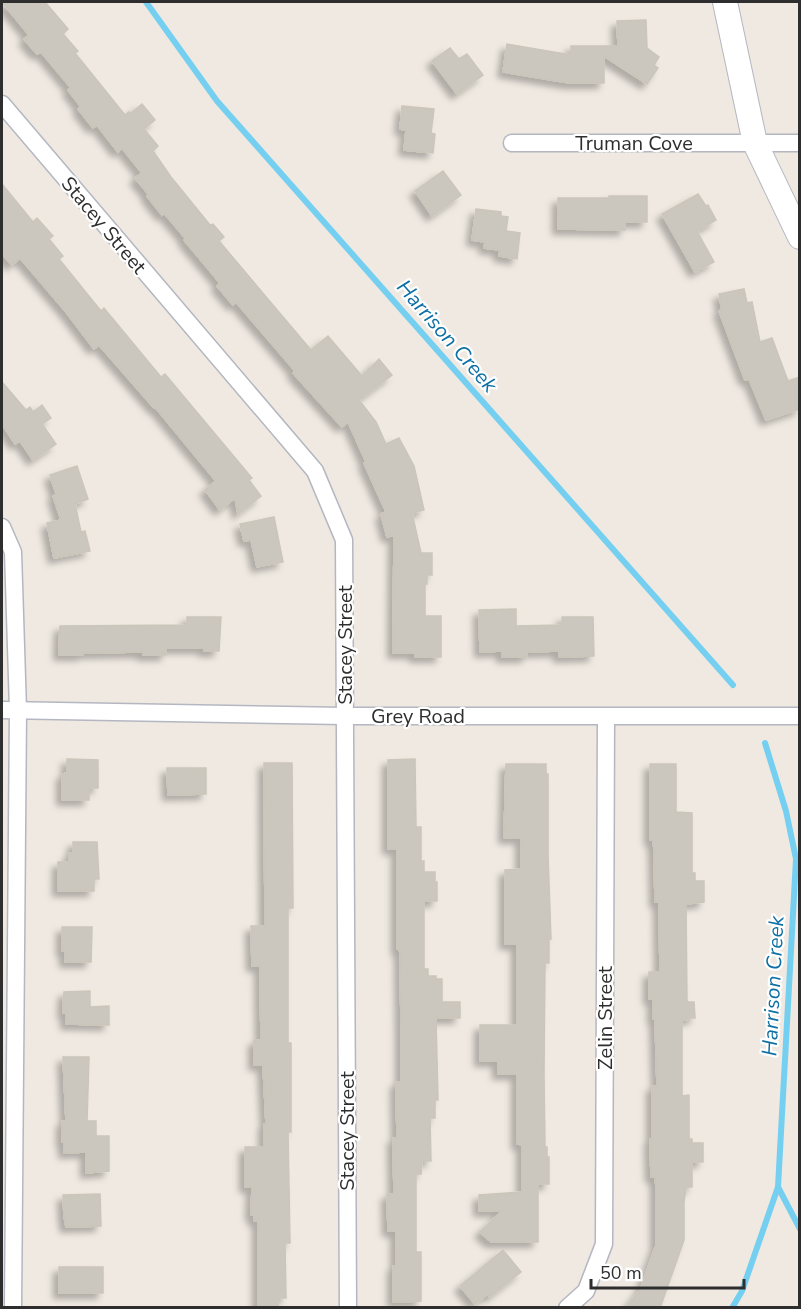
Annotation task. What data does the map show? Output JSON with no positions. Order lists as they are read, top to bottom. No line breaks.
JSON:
{"streets":{"street":["Truman Cove","Stacey Street","Grey Road","Zelin Street"]},"crossings":[["Stacey Street","Grey Road"],["Grey Road","Zelin Street"]],"water":["Harrison Creek"],"scale_bar":"50 m"}
